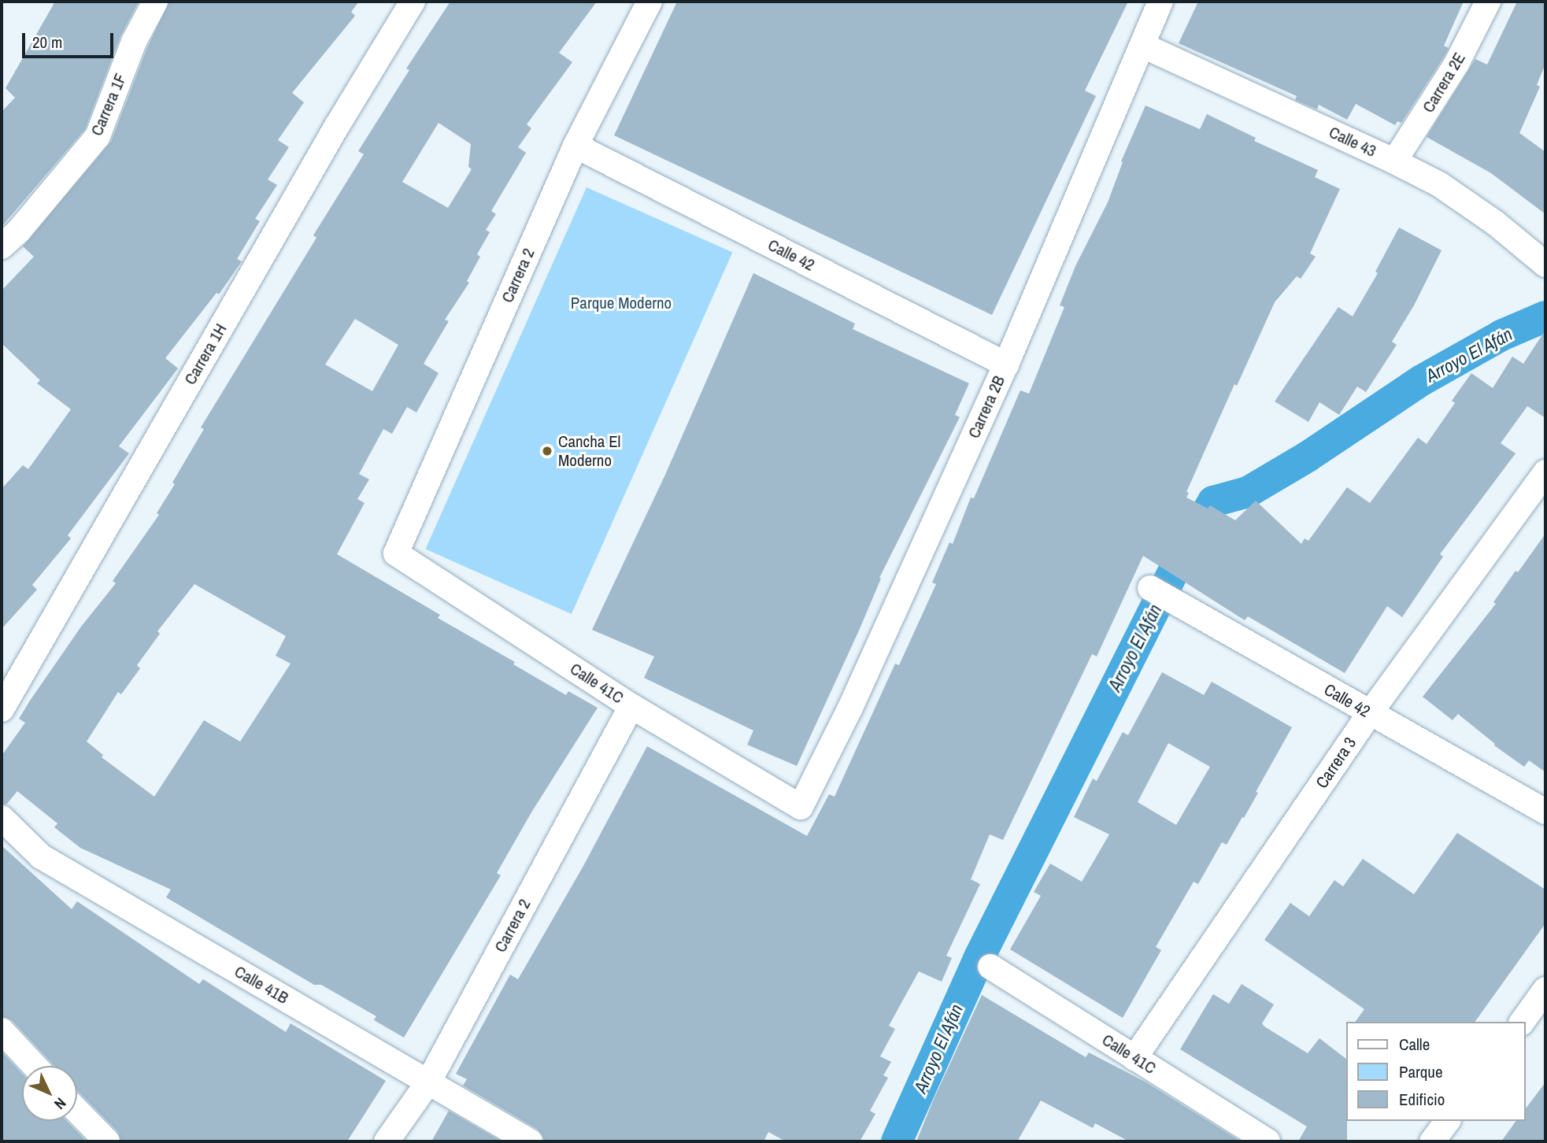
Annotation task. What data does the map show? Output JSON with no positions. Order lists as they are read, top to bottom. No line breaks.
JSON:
{"streets":{"street":["Carrera 2E","Carrera 1F","Calle 43","Calle 42","Carrera 2","Carrera 1H","Carrera 2B","Calle 41C","Carrera 3","Calle 41B"]},"crossings":[["Carrera 2E","Calle 43"],["Calle 43","Carrera 2B"],["Calle 42","Carrera 2"],["Calle 42","Carrera 2B"],["Calle 42","Carrera 3"],["Carrera 2","Calle 41C"],["Carrera 2","Calle 41B"],["Carrera 2B","Calle 41C"],["Calle 41C","Carrera 3"]],"water":["Arroyo El Afán"],"parks":["Parque Moderno"],"places":["Cancha El Moderno"],"legend":["Calle","Parque","Edificio"],"scale_bar":"20 m","north":"bottom right"}
